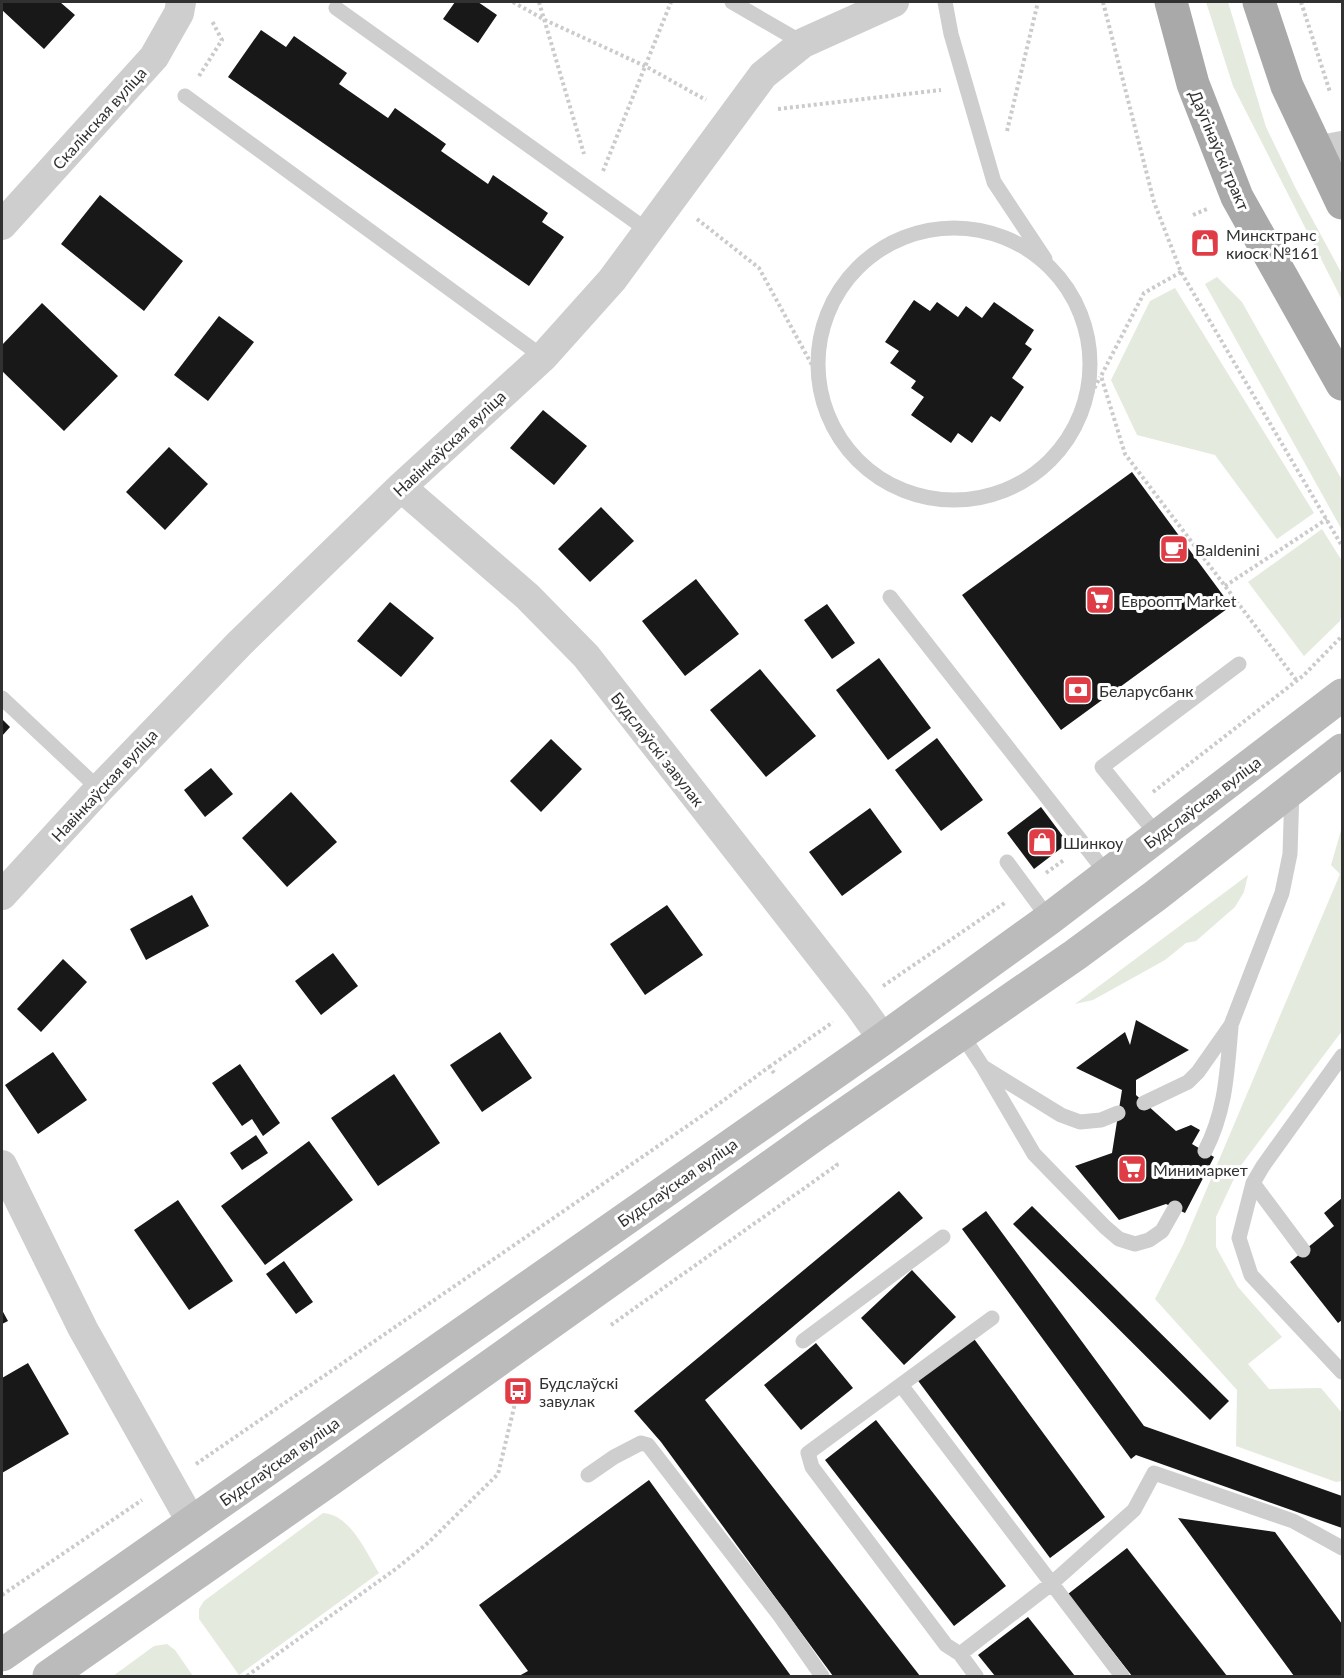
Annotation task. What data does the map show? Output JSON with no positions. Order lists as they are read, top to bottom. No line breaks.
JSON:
{"streets":{"main road":["Даўгінаўскі тракт","Будслаўская вуліца"],"street":["Скалінская вуліца","Навінкаўская вуліца","Будслаўскі завулак"]},"crossings":[["Навінкаўская вуліца","Будслаўскі завулак"],["Будслаўскі завулак","Будслаўская вуліца"]],"places":{"shop":["Минсктранс киоск №161","Шинкоу"],"cafe":["Baldenini"],"supermarket":["Евроопт Market","Минимаркет"],"bank":["Беларусбанк"],"bus stop":["Будслаўскі завулак"]}}
